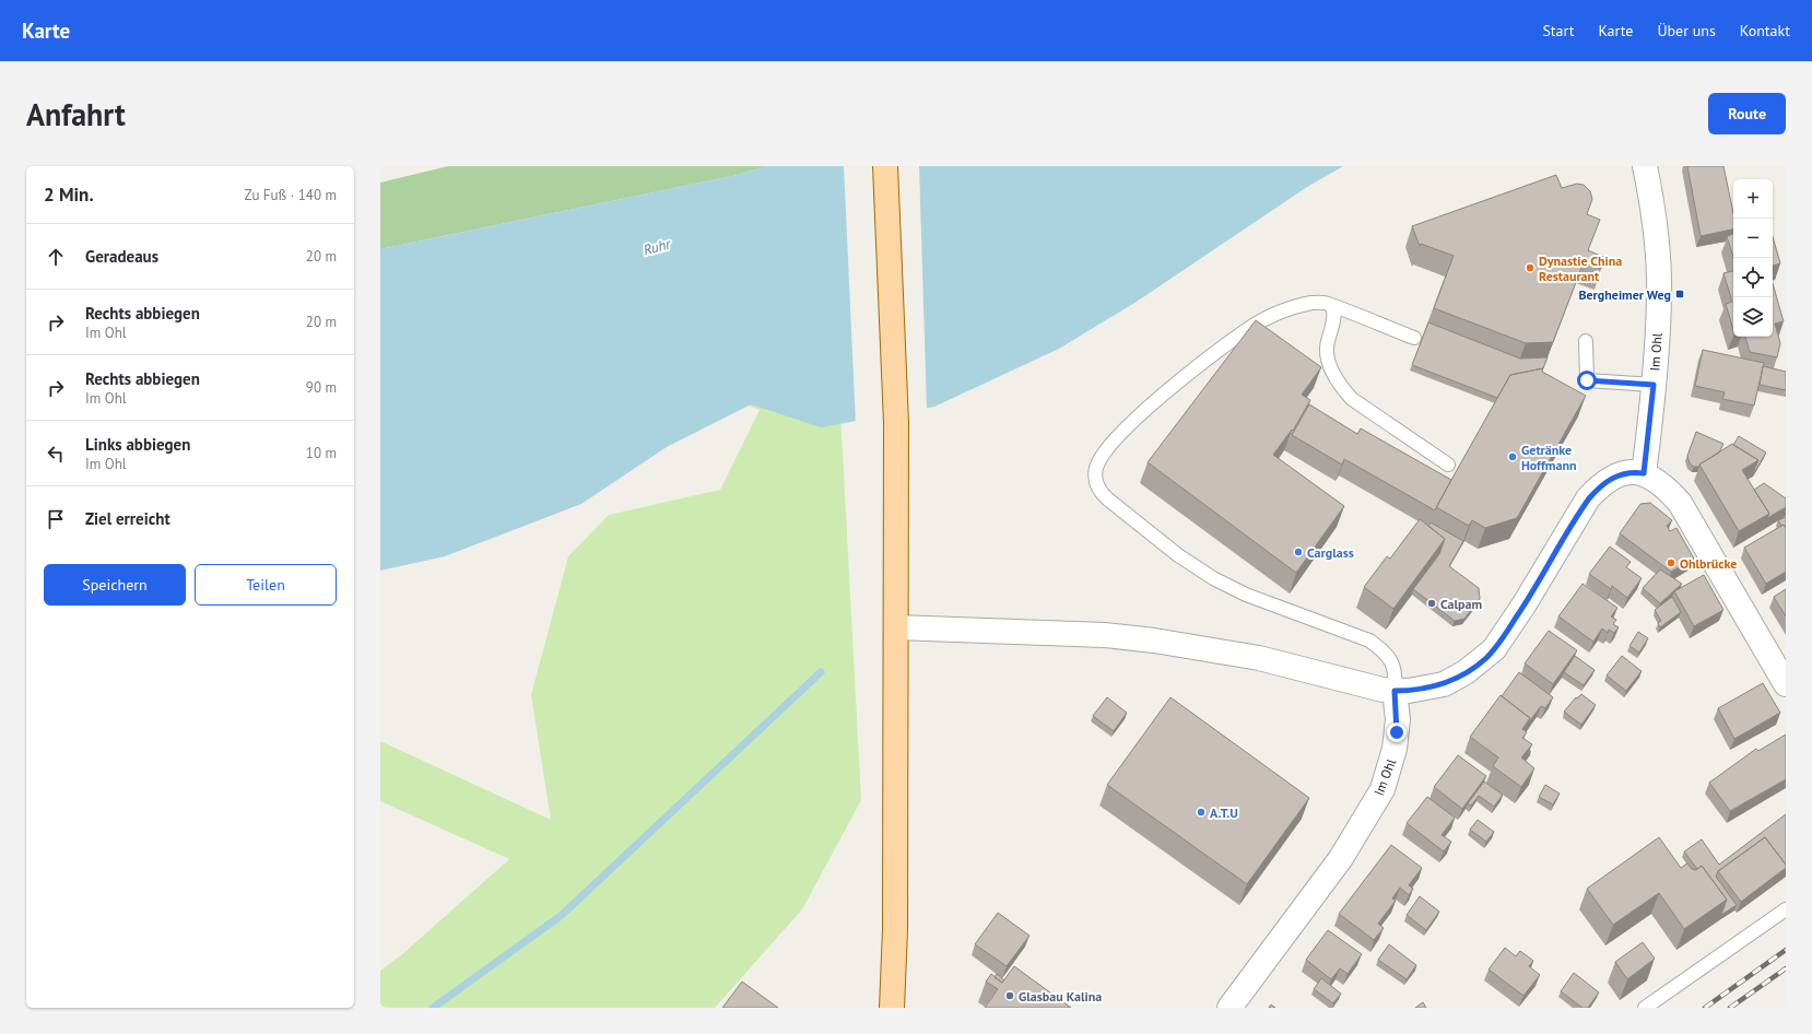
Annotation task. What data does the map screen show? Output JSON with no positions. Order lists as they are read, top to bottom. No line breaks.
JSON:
{"streets":{"street":["Im Ohl"]},"water":["Ruhr"],"places":{"other":["Dynastie China Restaurant","Getränke Hoffmann","Carglass","Ohlbrücke","Calpam","A.T.U","Glasbau Kalina"],"transit":["Bergheimer Weg"]},"page":{"header":"Karte","nav":["Start","Karte","Über uns","Kontakt"],"buttons":["Route",["Speichern","Teilen"]],"title":"Anfahrt","heading":["2 Min.","Zu Fuß · 140 m"],"map_buttons":["+","−"],"list":[["Geradeaus","20 m"],["Rechts abbiegen","Im Ohl","20 m"],["Rechts abbiegen","Im Ohl","90 m"],["Links abbiegen","Im Ohl","10 m"],"Ziel erreicht"]}}
